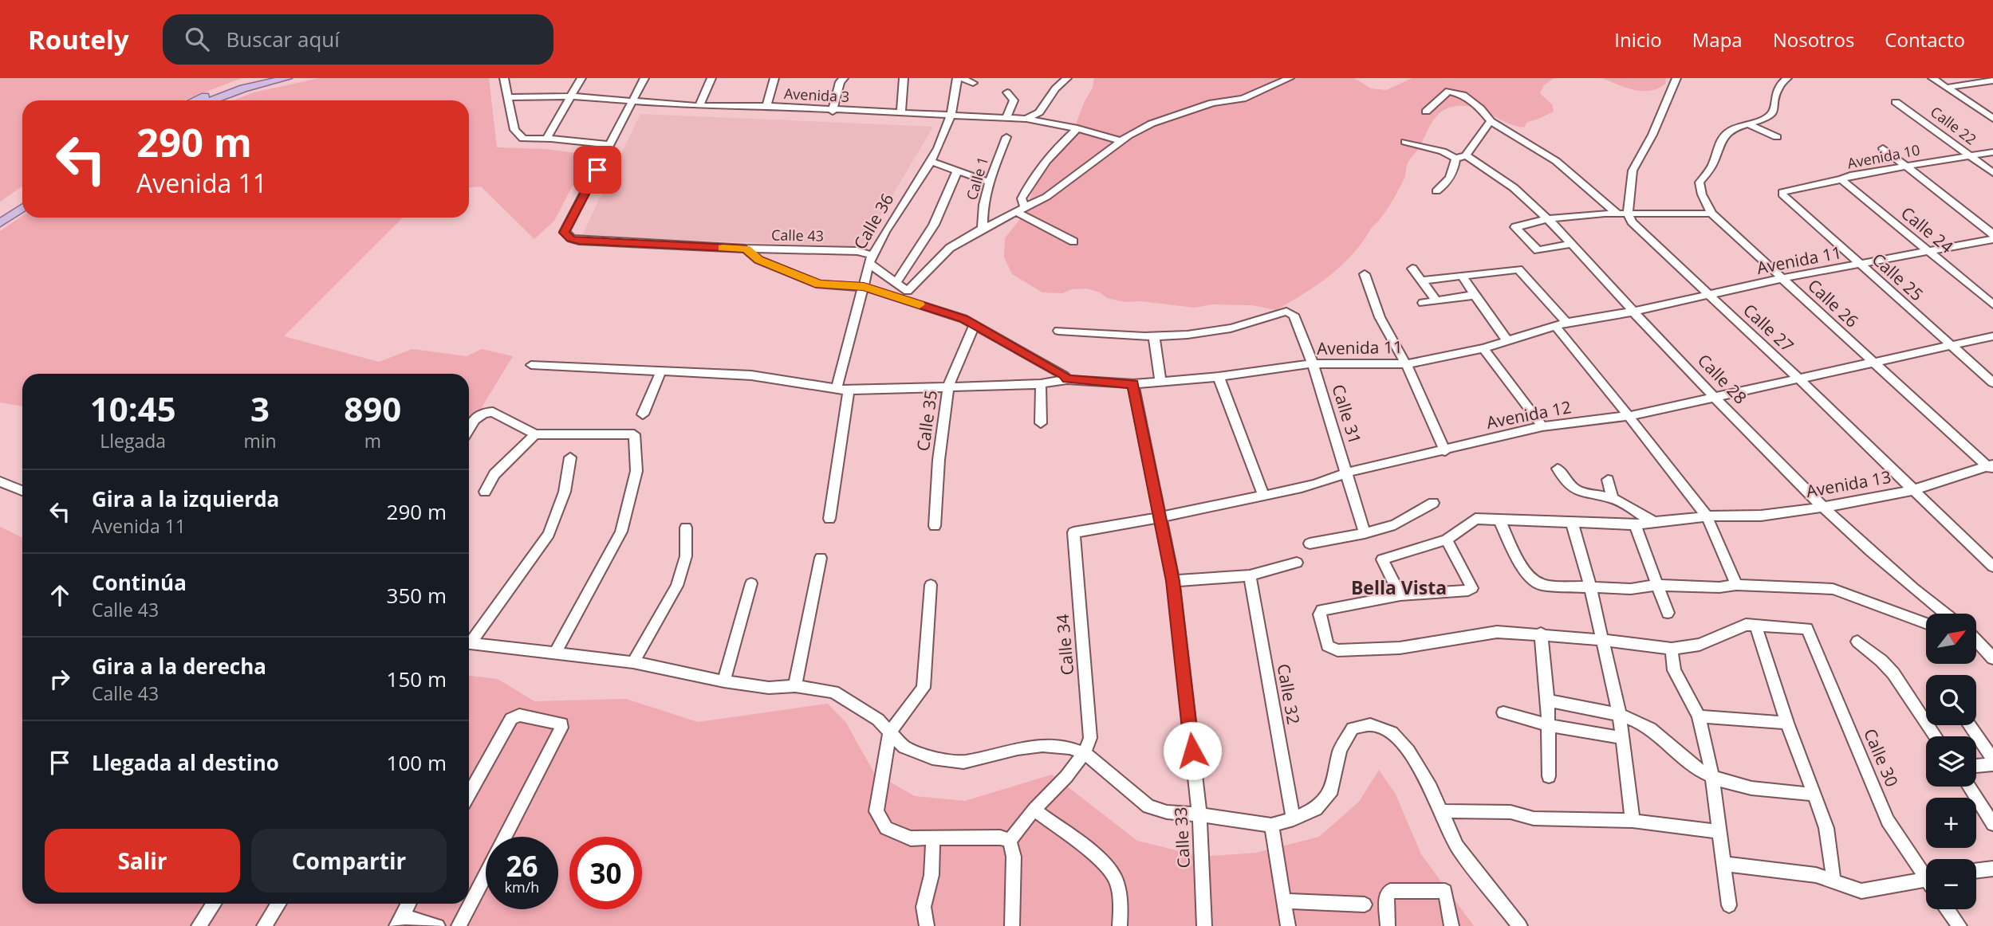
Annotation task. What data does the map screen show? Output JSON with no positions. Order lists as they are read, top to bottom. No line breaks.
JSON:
{"streets":{"street":["Avenida 3","Calle 22","Avenida 10","Calle 1","Calle 36","Calle 24","Calle 43","Avenida 11","Calle 25","Calle 26","Calle 27","Calle 28","Calle 31","Avenida 12","Calle 35","Avenida 13","Calle 34","Calle 32","Calle 30","Calle 33"]},"crossings":[["Avenida 3","Calle 36"],["Avenida 3","Calle 43"],["Calle 22","Avenida 10"],["Avenida 10","Calle 24"],["Avenida 10","Calle 25"],["Calle 36","Calle 43"],["Calle 36","Avenida 11"],["Calle 24","Avenida 11"],["Calle 43","Avenida 11"],["Avenida 11","Calle 25"],["Avenida 11","Calle 26"],["Avenida 11","Calle 27"],["Avenida 11","Calle 28"],["Avenida 11","Calle 31"],["Avenida 11","Calle 35"],["Avenida 11","Calle 33"],["Calle 25","Avenida 12"],["Calle 26","Avenida 12"],["Calle 26","Avenida 13"],["Calle 27","Avenida 12"],["Calle 27","Avenida 13"],["Calle 28","Avenida 12"],["Calle 28","Avenida 13"],["Calle 31","Avenida 12"],["Avenida 12","Calle 34"],["Avenida 12","Calle 33"]],"districts":["Bella Vista"],"north":"top right","page":{"header":"Routely","search":"Buscar aquí","nav":["Inicio","Mapa","Nosotros","Contacto"],"turn":["290 m","Avenida 11"],"eta":["10:45","Llegada","3","min","890","m"],"list":[{"name":"Gira a la izquierda","note":"Avenida 11","value":"290 m"},{"name":"Continúa","note":"Calle 43","value":"350 m"},{"name":"Gira a la derecha","note":"Calle 43","value":"150 m"},{"name":"Llegada al destino","value":"100 m"}],"map_buttons":["+","−"],"buttons":["Salir","Compartir"],"speed":"26 km/h","limit":"30"}}
